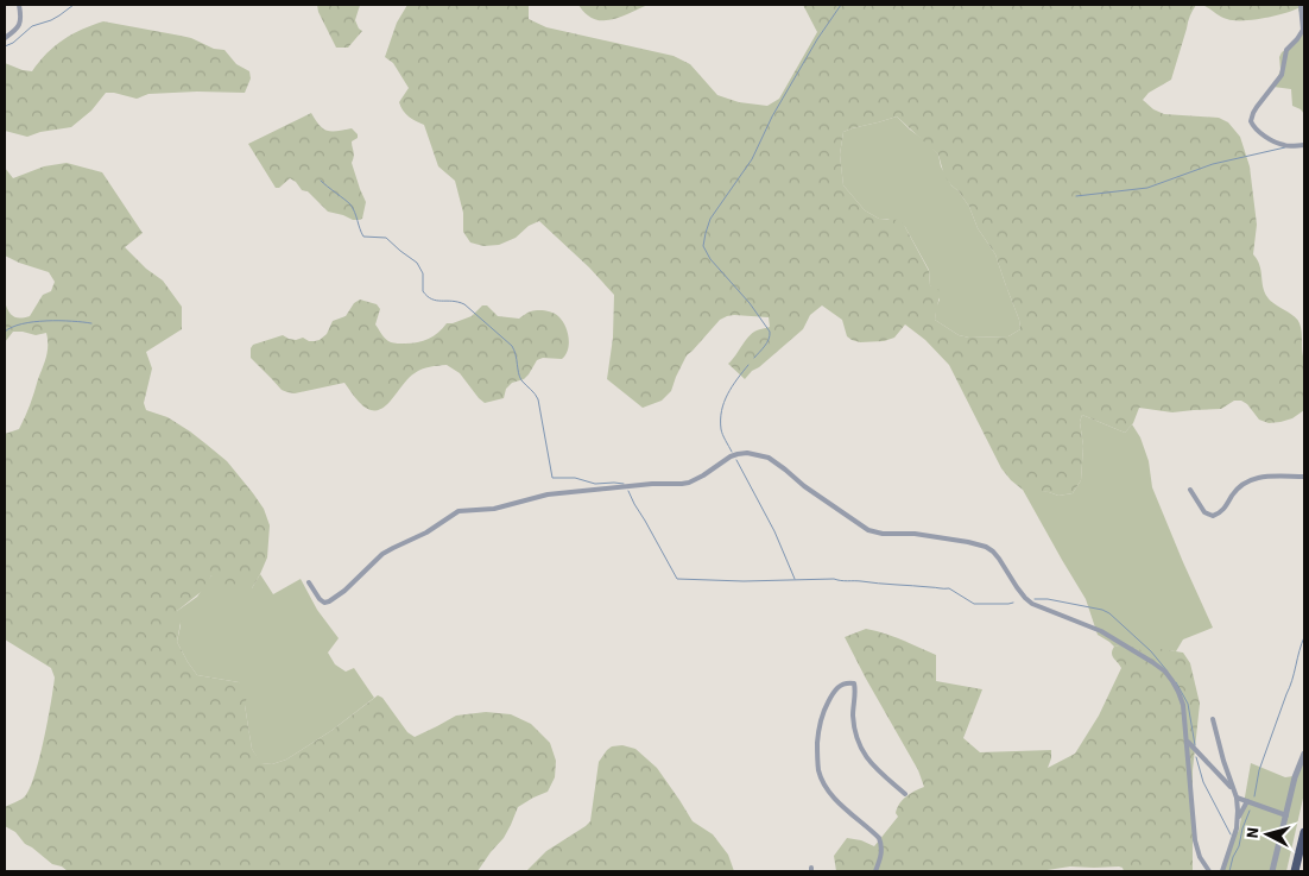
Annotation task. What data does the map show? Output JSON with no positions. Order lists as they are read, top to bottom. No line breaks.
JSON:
{"north":"left"}
